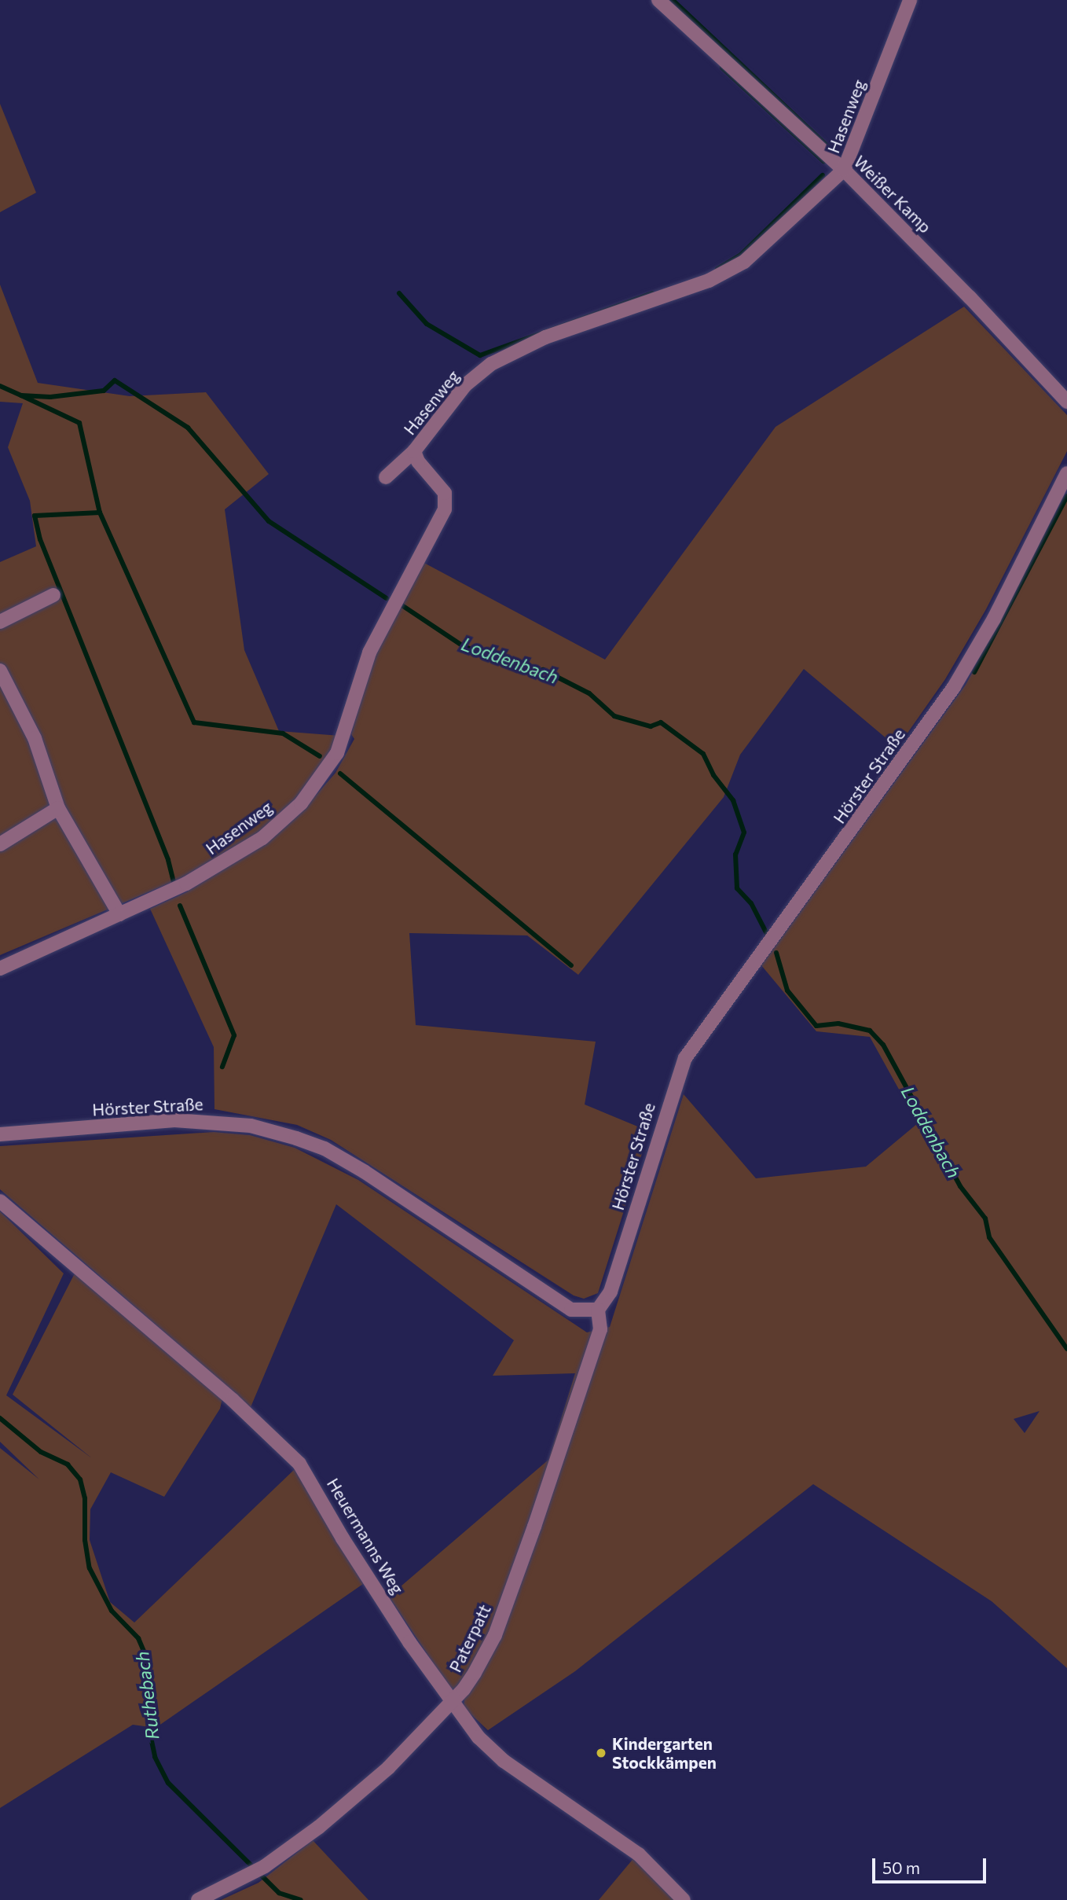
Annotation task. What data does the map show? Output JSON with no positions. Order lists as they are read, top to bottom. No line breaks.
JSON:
{"streets":{"street":["Hasenweg","Weißer Kamp","Hörster Straße","Heuermanns Weg","Paterpatt"]},"crossings":[["Hasenweg","Weißer Kamp"],["Hörster Straße","Paterpatt"],["Heuermanns Weg","Paterpatt"]],"water":["Loddenbach","Ruthebach"],"places":["Kindergarten Stockkämpen"],"scale_bar":"50 m"}
